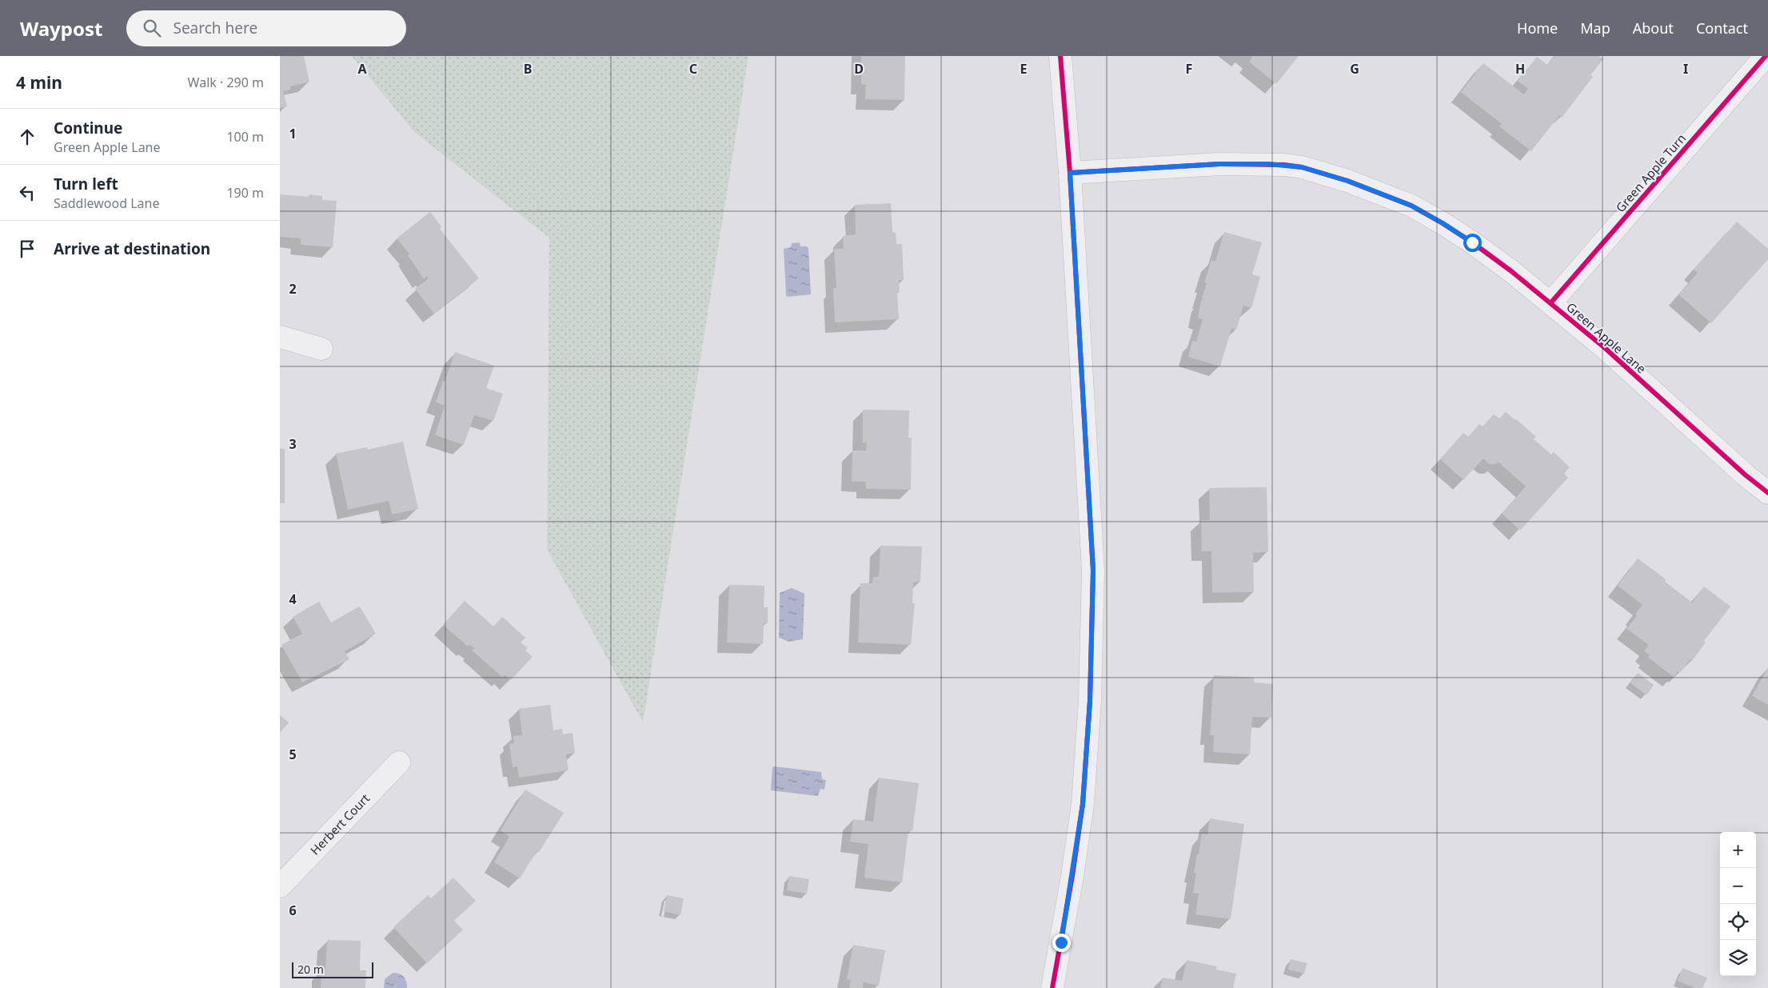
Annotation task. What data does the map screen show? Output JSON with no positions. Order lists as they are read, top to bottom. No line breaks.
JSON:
{"streets":{"street":["Green Apple Turn","Green Apple Lane","Herbert Court"]},"crossings":[["Green Apple Turn","Green Apple Lane"]],"scale_bar":"20 m","page":{"header":"Waypost","search":"Search here","nav":["Home","Map","About","Contact"],"heading":["4 min","Walk · 290 m"],"list":[["Continue","Green Apple Lane","100 m"],["Turn left","Saddlewood Lane","190 m"],"Arrive at destination"],"map_buttons":["+","−"],"scale":"20 m"},"grid":{"columns":["A","B","C","D","E","F","G","H","I"],"rows":["1","2","3","4","5","6"]}}
